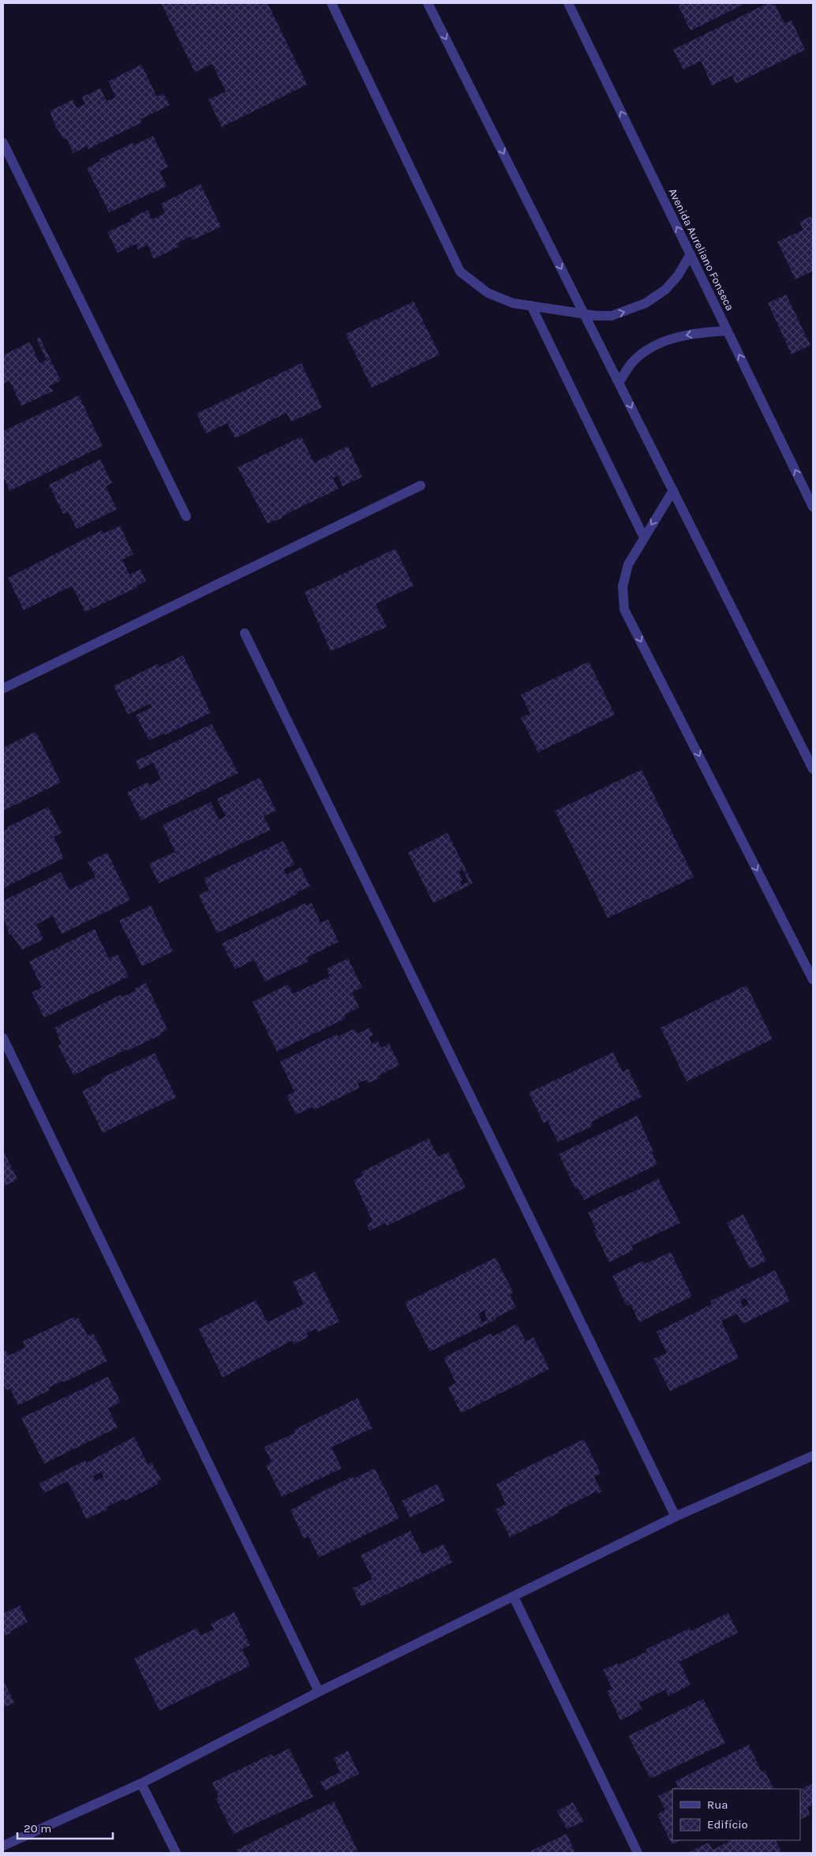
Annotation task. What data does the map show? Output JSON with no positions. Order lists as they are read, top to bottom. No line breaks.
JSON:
{"streets":{"street":["Avenida Aureliano Fonseca"]},"one_way":["Avenida Aureliano Fonseca"],"legend":["Rua","Edifício"],"scale_bar":"20 m"}
